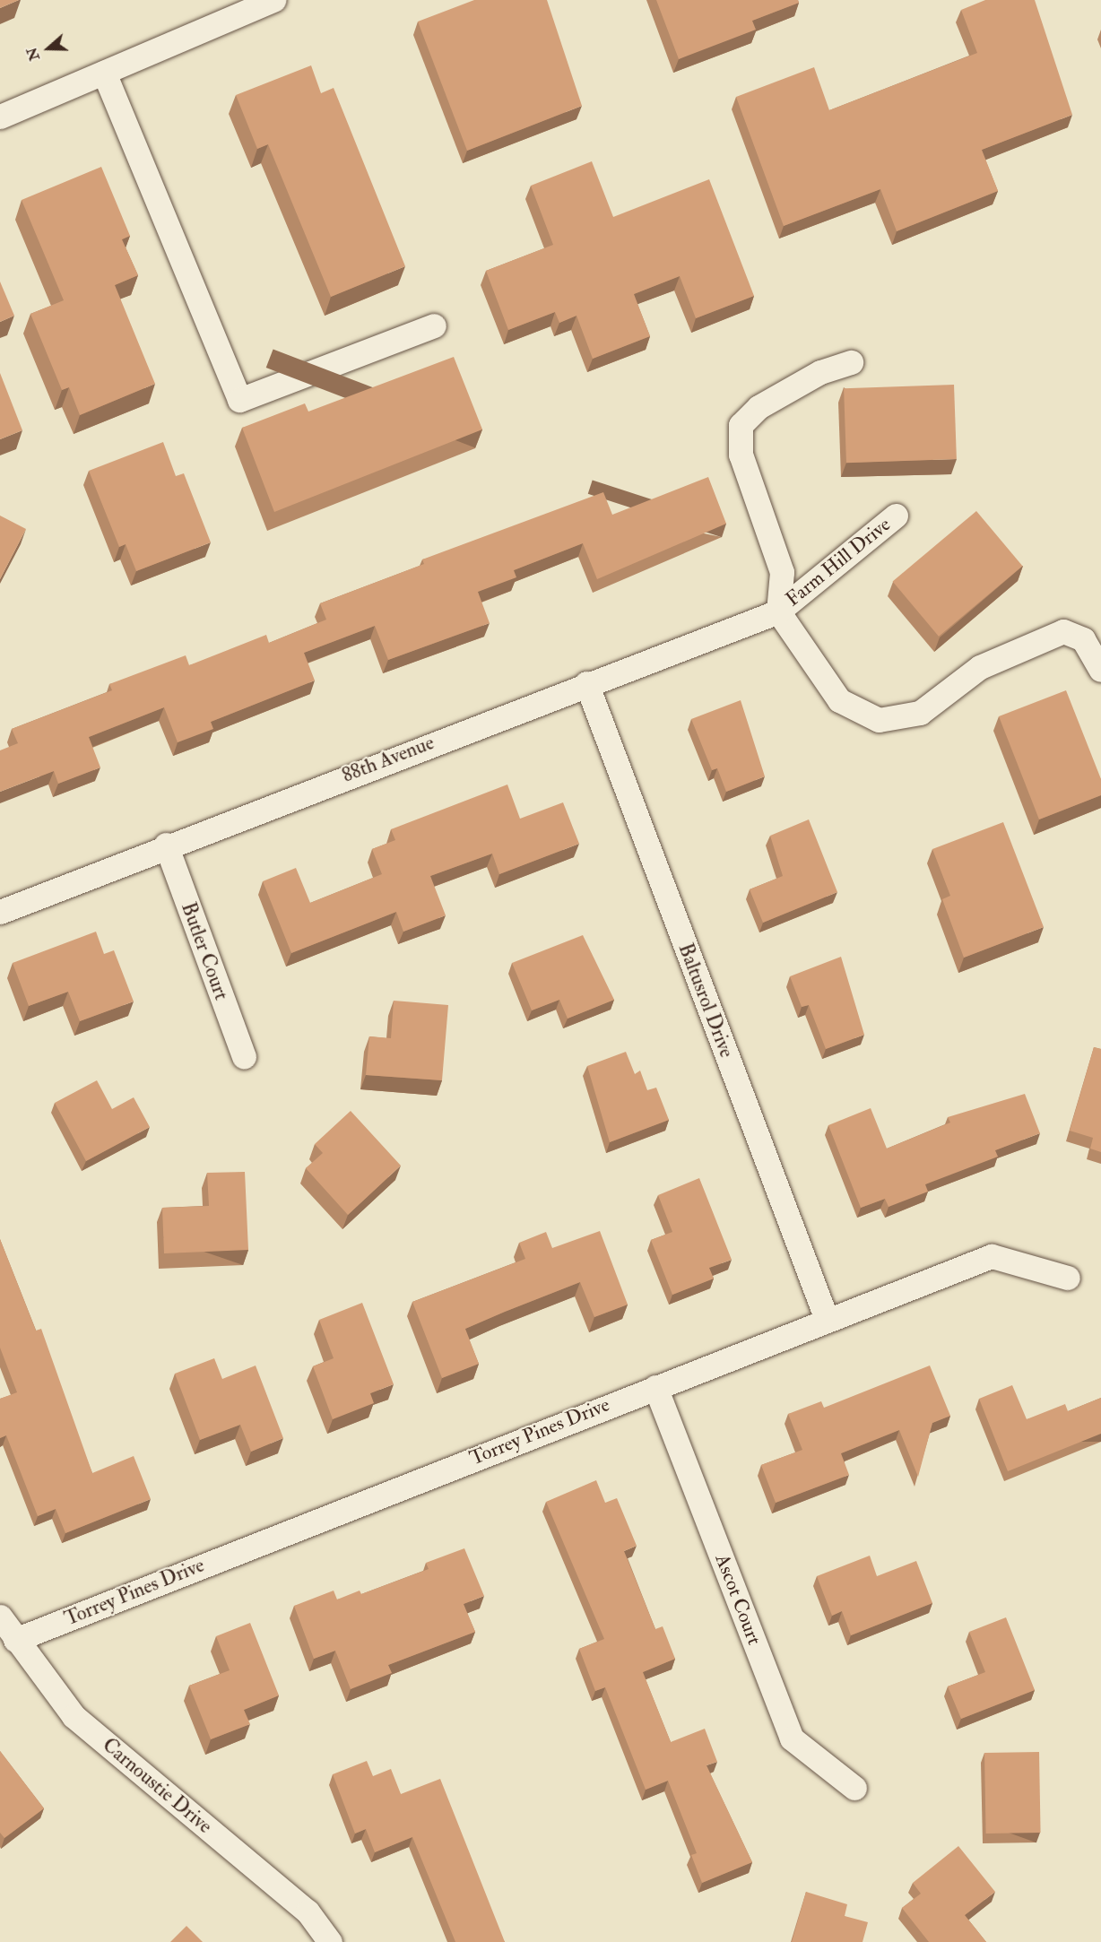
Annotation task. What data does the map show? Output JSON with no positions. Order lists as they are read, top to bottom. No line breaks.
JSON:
{"streets":{"street":["Farm Hill Drive","88th Avenue","Butler Court","Baltusrol Drive","Torrey Pines Drive","Ascot Court","Carnoustie Drive"]},"crossings":[["Farm Hill Drive","88th Avenue"],["88th Avenue","Butler Court"],["88th Avenue","Baltusrol Drive"],["Baltusrol Drive","Torrey Pines Drive"],["Torrey Pines Drive","Ascot Court"],["Torrey Pines Drive","Carnoustie Drive"]],"north":"left"}
